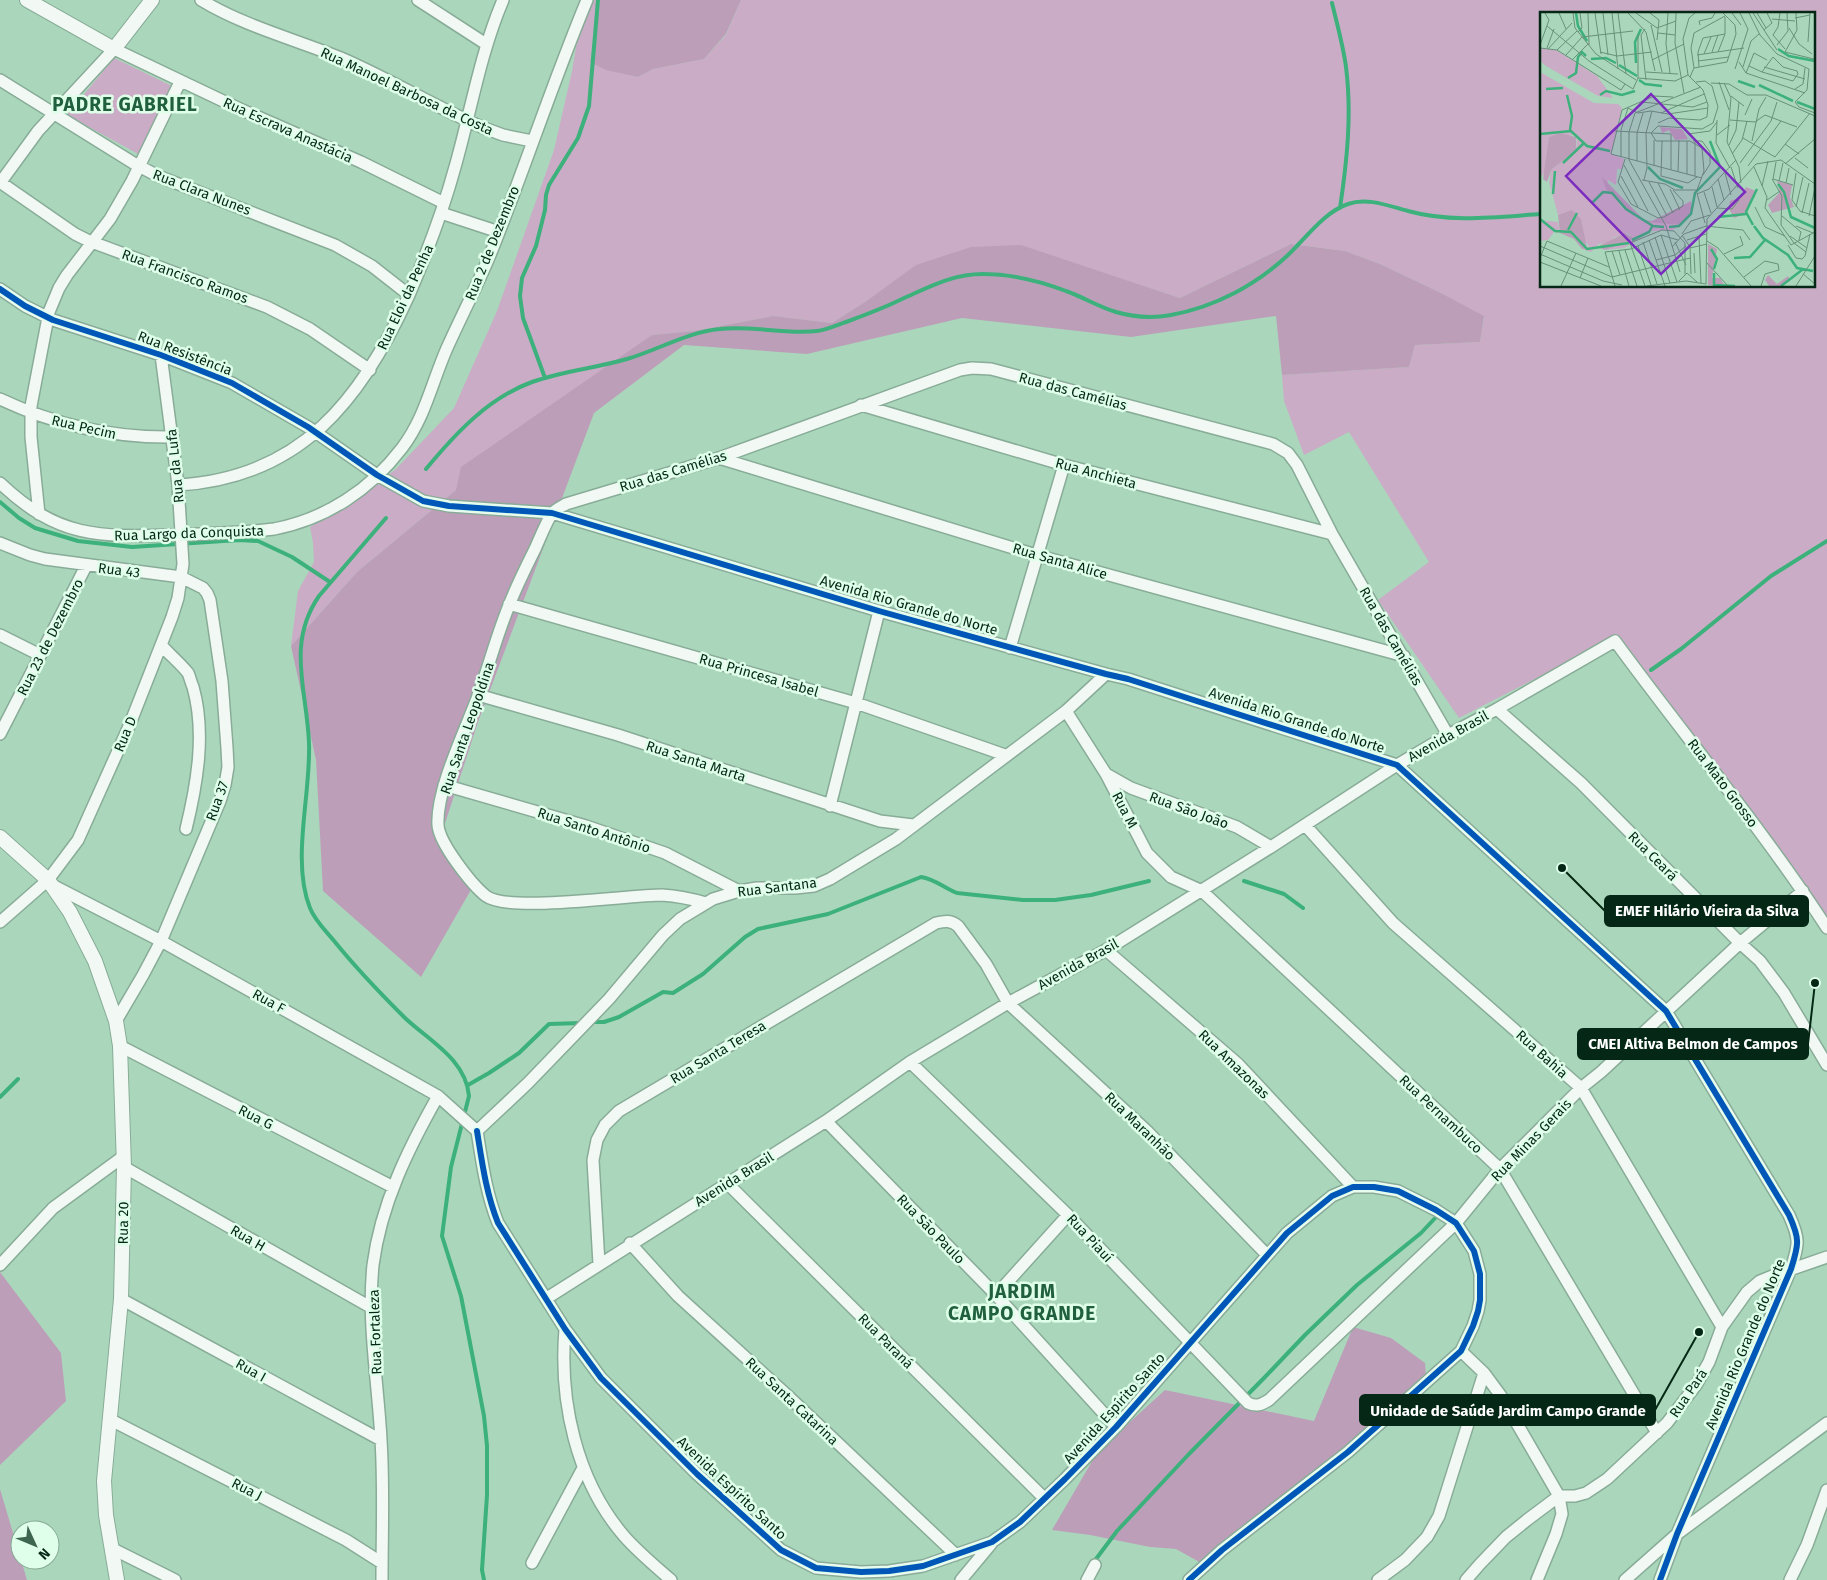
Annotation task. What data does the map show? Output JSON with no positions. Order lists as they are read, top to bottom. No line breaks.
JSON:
{"streets":{"street":["Rua Manoel Barbosa da Costa","Rua Escrava Anastácia","Rua Clara Nunes","Rua 2 de Dezembro","Rua Francisco Ramos","Rua Eloi da Penha","Rua Resistência","Rua das Camélias","Rua Pecim","Rua da Lufa","Rua Anchieta","Rua Largo da Conquista","Rua Santa Alice","Rua 43","Avenida Rio Grande do Norte","Rua 23 de Dezembro","Rua Princesa Isabel","Rua Santa Leopoldina","Rua D","Avenida Brasil","Rua Santa Marta","Rua Mato Grosso","Rua 37","Rua M","Rua São João","Rua Santo Antônio","Rua Ceará","Rua Santana","Rua F","Rua Santa Teresa","Rua Bahia","Rua Amazonas","Rua Pernambuco","Rua G","Rua Maranhão","Rua Minas Gerais","Rua 20","Rua São Paulo","Rua H","Rua Piauí","Rua Fortaleza","Rua Paraná","Rua I","Rua Pará","Rua Santa Catarina","Avenida Espírito Santo","Rua J"]},"crossings":[["Rua Manoel Barbosa da Costa","Rua 2 de Dezembro"],["Rua Manoel Barbosa da Costa","Rua Eloi da Penha"],["Rua Escrava Anastácia","Rua 2 de Dezembro"],["Rua Escrava Anastácia","Rua Eloi da Penha"],["Rua Clara Nunes","Rua Eloi da Penha"],["Rua 2 de Dezembro","Rua Resistência"],["Rua 2 de Dezembro","Rua Largo da Conquista"],["Rua 2 de Dezembro","Avenida Rio Grande do Norte"],["Rua Francisco Ramos","Rua Eloi da Penha"],["Rua Eloi da Penha","Rua Resistência"],["Rua Eloi da Penha","Rua da Lufa"],["Rua Resistência","Rua da Lufa"],["Rua Resistência","Rua Largo da Conquista"],["Rua Resistência","Avenida Rio Grande do Norte"],["Rua das Camélias","Rua Anchieta"],["Rua das Camélias","Rua Santa Alice"],["Rua das Camélias","Avenida Rio Grande do Norte"],["Rua das Camélias","Rua Santa Leopoldina"],["Rua das Camélias","Avenida Brasil"],["Rua Pecim","Rua da Lufa"],["Rua da Lufa","Rua Largo da Conquista"],["Rua da Lufa","Rua 43"],["Rua da Lufa","Rua D"],["Rua da Lufa","Rua 37"],["Rua Largo da Conquista","Avenida Rio Grande do Norte"],["Rua 43","Rua 23 de Dezembro"],["Rua 43","Rua D"],["Rua 43","Rua 37"],["Avenida Rio Grande do Norte","Rua Santa Leopoldina"],["Avenida Rio Grande do Norte","Avenida Brasil"],["Avenida Rio Grande do Norte","Rua Santana"],["Avenida Rio Grande do Norte","Rua Minas Gerais"],["Avenida Rio Grande do Norte","Rua Pará"],["Rua Princesa Isabel","Rua Santa Leopoldina"],["Rua Princesa Isabel","Rua Santana"],["Rua Santa Leopoldina","Rua Santa Marta"],["Rua Santa Leopoldina","Rua Santo Antônio"],["Rua Santa Leopoldina","Rua Santana"],["Rua D","Rua 37"],["Rua D","Rua F"],["Rua D","Rua 20"],["Avenida Brasil","Rua Mato Grosso"],["Avenida Brasil","Rua M"],["Avenida Brasil","Rua São João"],["Avenida Brasil","Rua Ceará"],["Avenida Brasil","Rua Santa Teresa"],["Avenida Brasil","Rua Bahia"],["Avenida Brasil","Rua Amazonas"],["Avenida Brasil","Rua Pernambuco"],["Avenida Brasil","Rua Maranhão"],["Avenida Brasil","Rua São Paulo"],["Avenida Brasil","Rua Piauí"],["Avenida Brasil","Rua Paraná"],["Avenida Brasil","Rua Santa Catarina"],["Avenida Brasil","Avenida Espírito Santo"],["Rua Santa Marta","Rua Santana"],["Rua Mato Grosso","Rua Minas Gerais"],["Rua 37","Rua F"],["Rua 37","Rua 20"],["Rua M","Rua São João"],["Rua M","Rua Santana"],["Rua M","Rua Pernambuco"],["Rua Santo Antônio","Rua Santana"],["Rua Ceará","Rua Minas Gerais"],["Rua Santana","Rua F"],["Rua Santana","Avenida Espírito Santo"],["Rua F","Rua 20"],["Rua F","Rua Fortaleza"],["Rua F","Avenida Espírito Santo"],["Rua Santa Teresa","Rua Maranhão"],["Rua Bahia","Rua Minas Gerais"],["Rua Bahia","Rua Pará"],["Rua Amazonas","Avenida Espírito Santo"],["Rua Pernambuco","Rua Minas Gerais"],["Rua Pernambuco","Rua Pará"],["Rua G","Rua 20"],["Rua G","Rua Fortaleza"],["Rua Maranhão","Avenida Espírito Santo"],["Rua Minas Gerais","Rua Piauí"],["Rua Minas Gerais","Avenida Espírito Santo"],["Rua 20","Rua H"],["Rua 20","Rua I"],["Rua 20","Rua J"],["Rua São Paulo","Avenida Espírito Santo"],["Rua H","Rua Fortaleza"],["Rua Piauí","Avenida Espírito Santo"],["Rua Fortaleza","Rua I"],["Rua Fortaleza","Rua J"],["Rua Paraná","Avenida Espírito Santo"],["Rua Santa Catarina","Avenida Espírito Santo"]],"districts":["PADRE GABRIEL","JARDIM CAMPO GRANDE"],"places":["EMEF Hilário Vieira da Silva","CMEI Altiva Belmon de Campos","Unidade de Saúde Jardim Campo Grande"],"north":"bottom right"}
